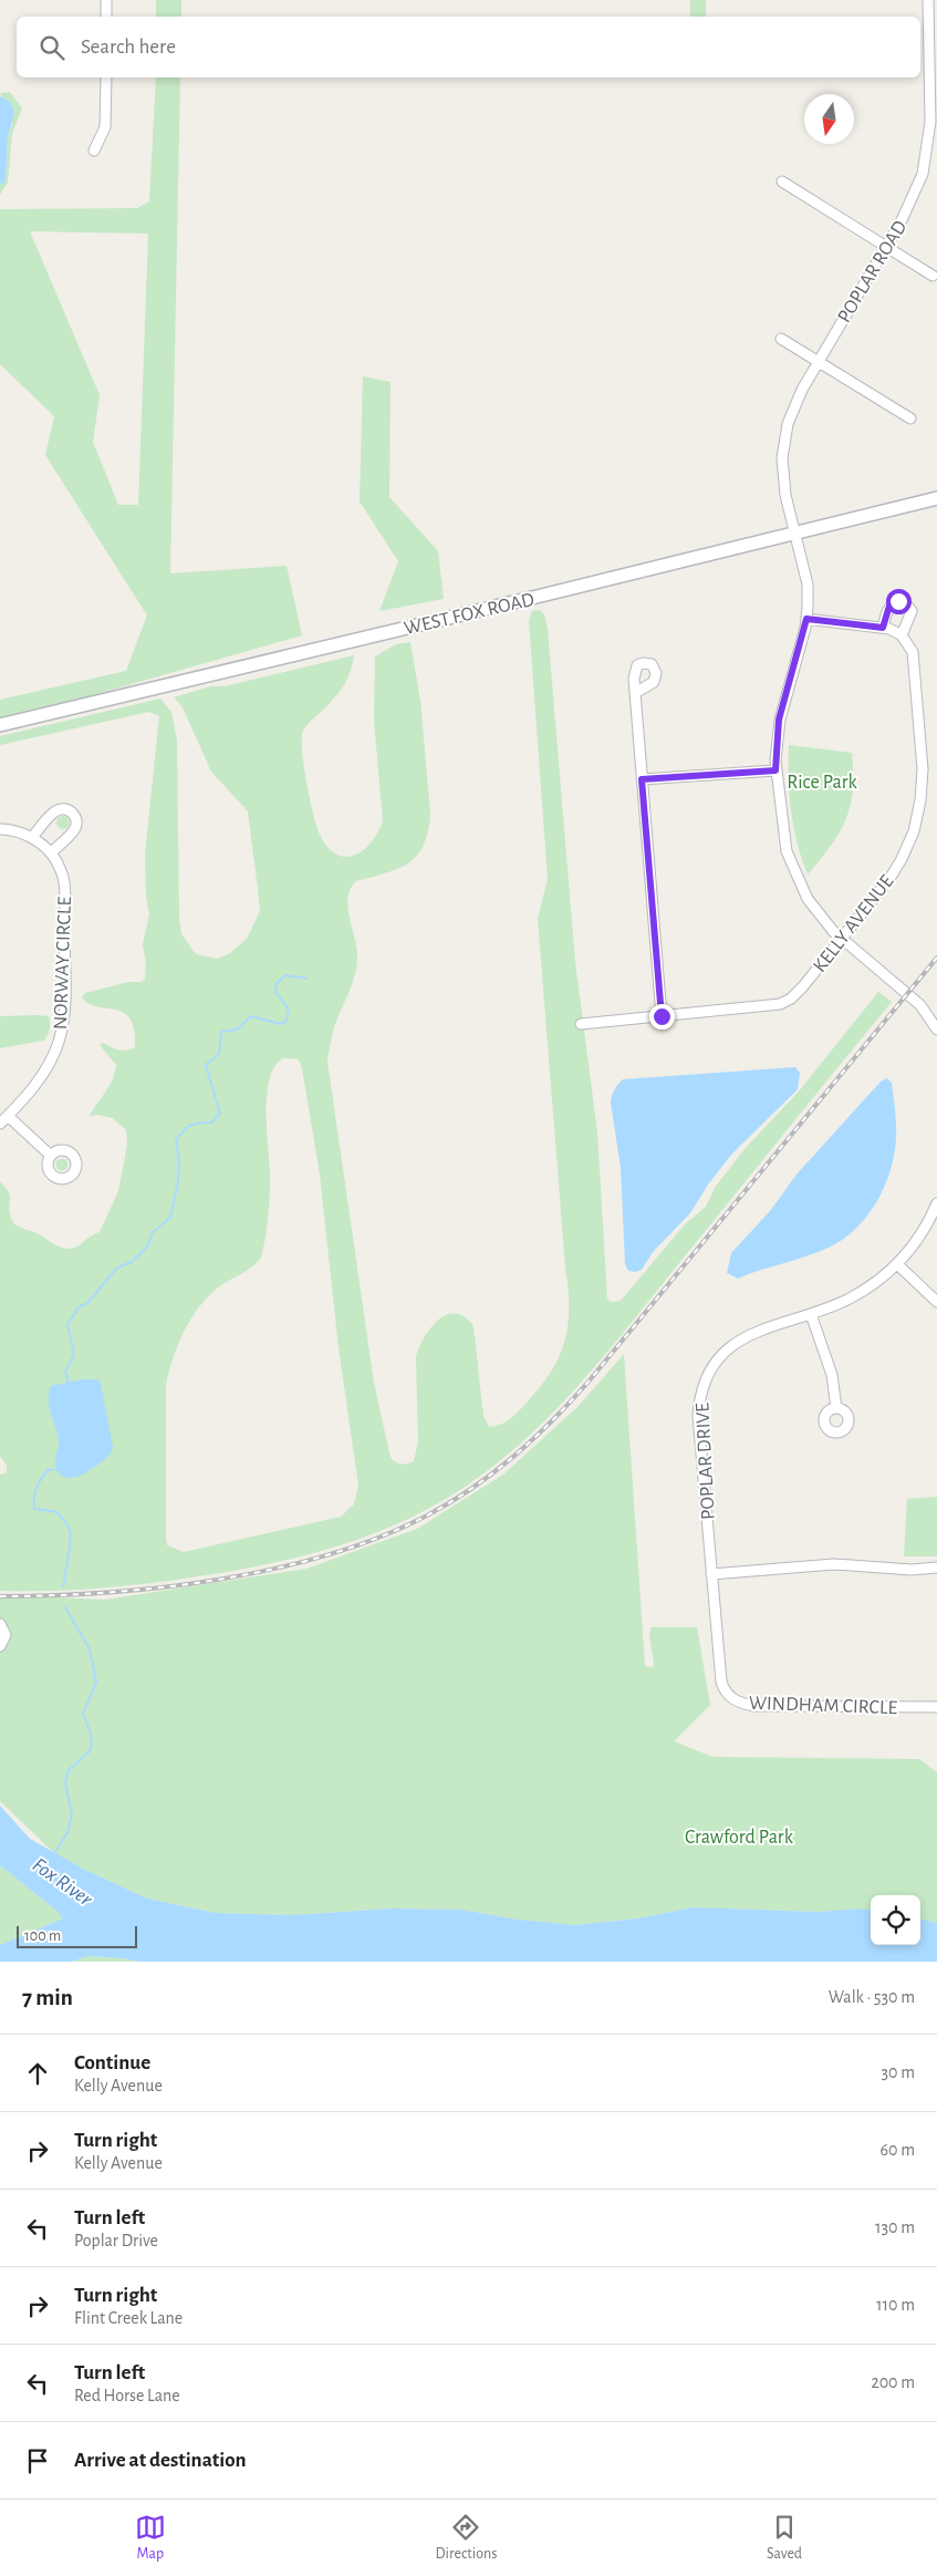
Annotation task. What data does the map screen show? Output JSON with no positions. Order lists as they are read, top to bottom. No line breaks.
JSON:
{"streets":{"street":["POPLAR ROAD","WEST FOX ROAD","KELLY AVENUE","NORWAY CIRCLE","POPLAR DRIVE","WINDHAM CIRCLE"]},"crossings":[["POPLAR ROAD","WEST FOX ROAD"],["POPLAR DRIVE","WINDHAM CIRCLE"]],"water":["Fox River"],"parks":["Rice Park","Crawford Park"],"scale_bar":"100 m","north":"bottom","page":{"search":"Search here","scale":"100 m","heading":["7 min","Walk · 530 m"],"list":[["Continue","Kelly Avenue","30 m"],["Turn right","Kelly Avenue","60 m"],["Turn left","Poplar Drive","130 m"],["Turn right","Flint Creek Lane","110 m"],["Turn left","Red Horse Lane","200 m"],"Arrive at destination"],"nav":["Map","Directions","Saved"]}}
